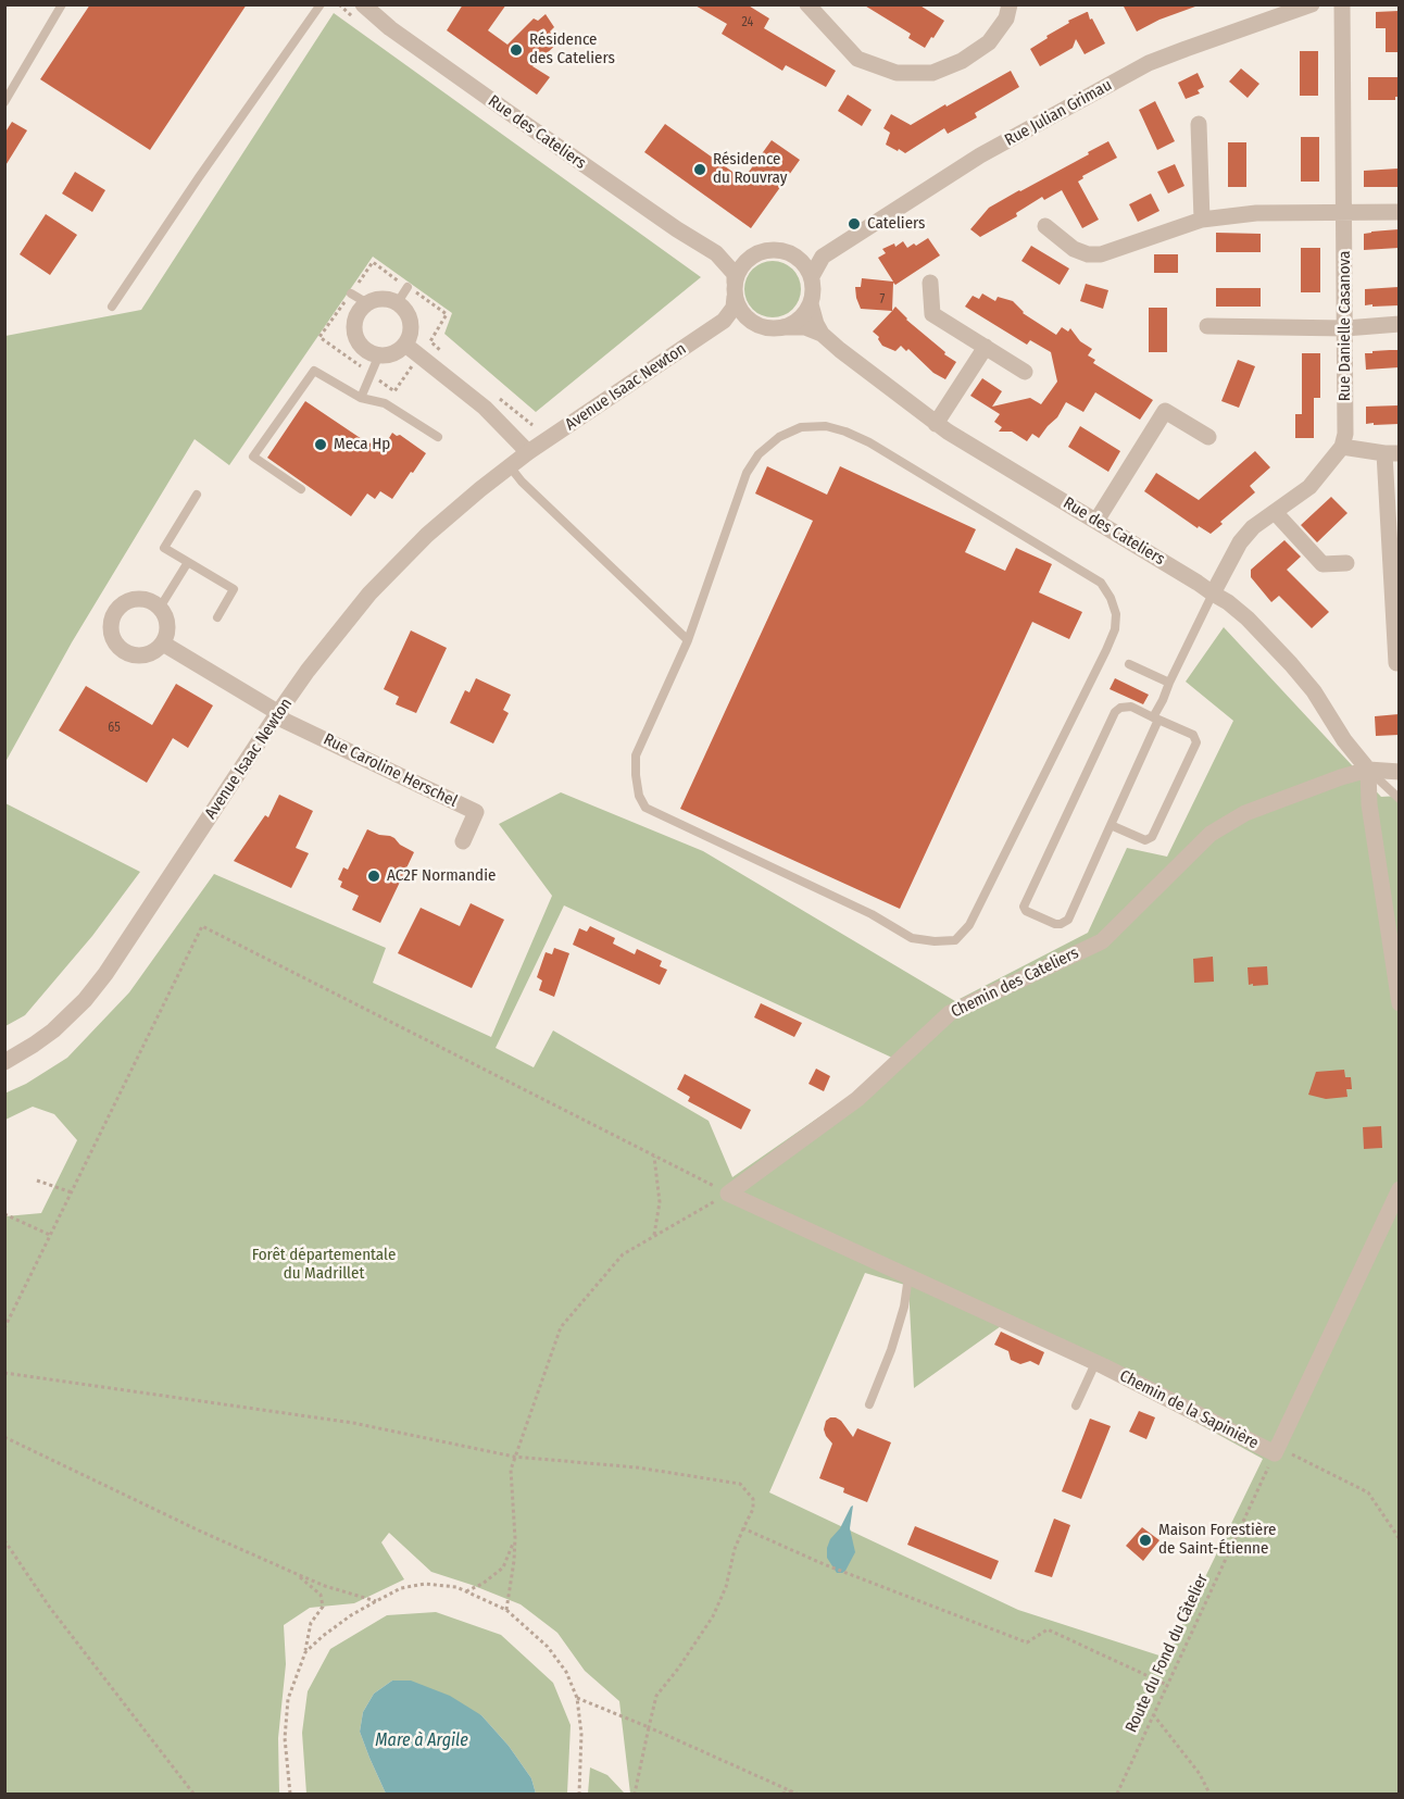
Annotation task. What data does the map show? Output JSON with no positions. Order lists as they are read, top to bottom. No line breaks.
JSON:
{"streets":{"street":["Rue Julian Grimau","Rue des Cateliers","Rue Danielle Casanova","Avenue Isaac Newton","Rue Caroline Herschel","Chemin des Cateliers","Chemin de la Sapinière"],"path":["Route du Fond du Câtelier"]},"crossings":[["Rue Julian Grimau","Rue des Cateliers"],["Rue Julian Grimau","Avenue Isaac Newton"],["Rue des Cateliers","Avenue Isaac Newton"],["Rue des Cateliers","Chemin des Cateliers"],["Avenue Isaac Newton","Rue Caroline Herschel"],["Chemin de la Sapinière","Route du Fond du Câtelier"]],"water":["Mare à Argile"],"parks":["Forêt départementale du Madrillet"],"places":["Résidence des Cateliers","Résidence du Rouvray","Cateliers","Meca Hp","AC2F Normandie","Maison Forestière de Saint-Étienne"],"house_numbers":["24","7","65"]}
